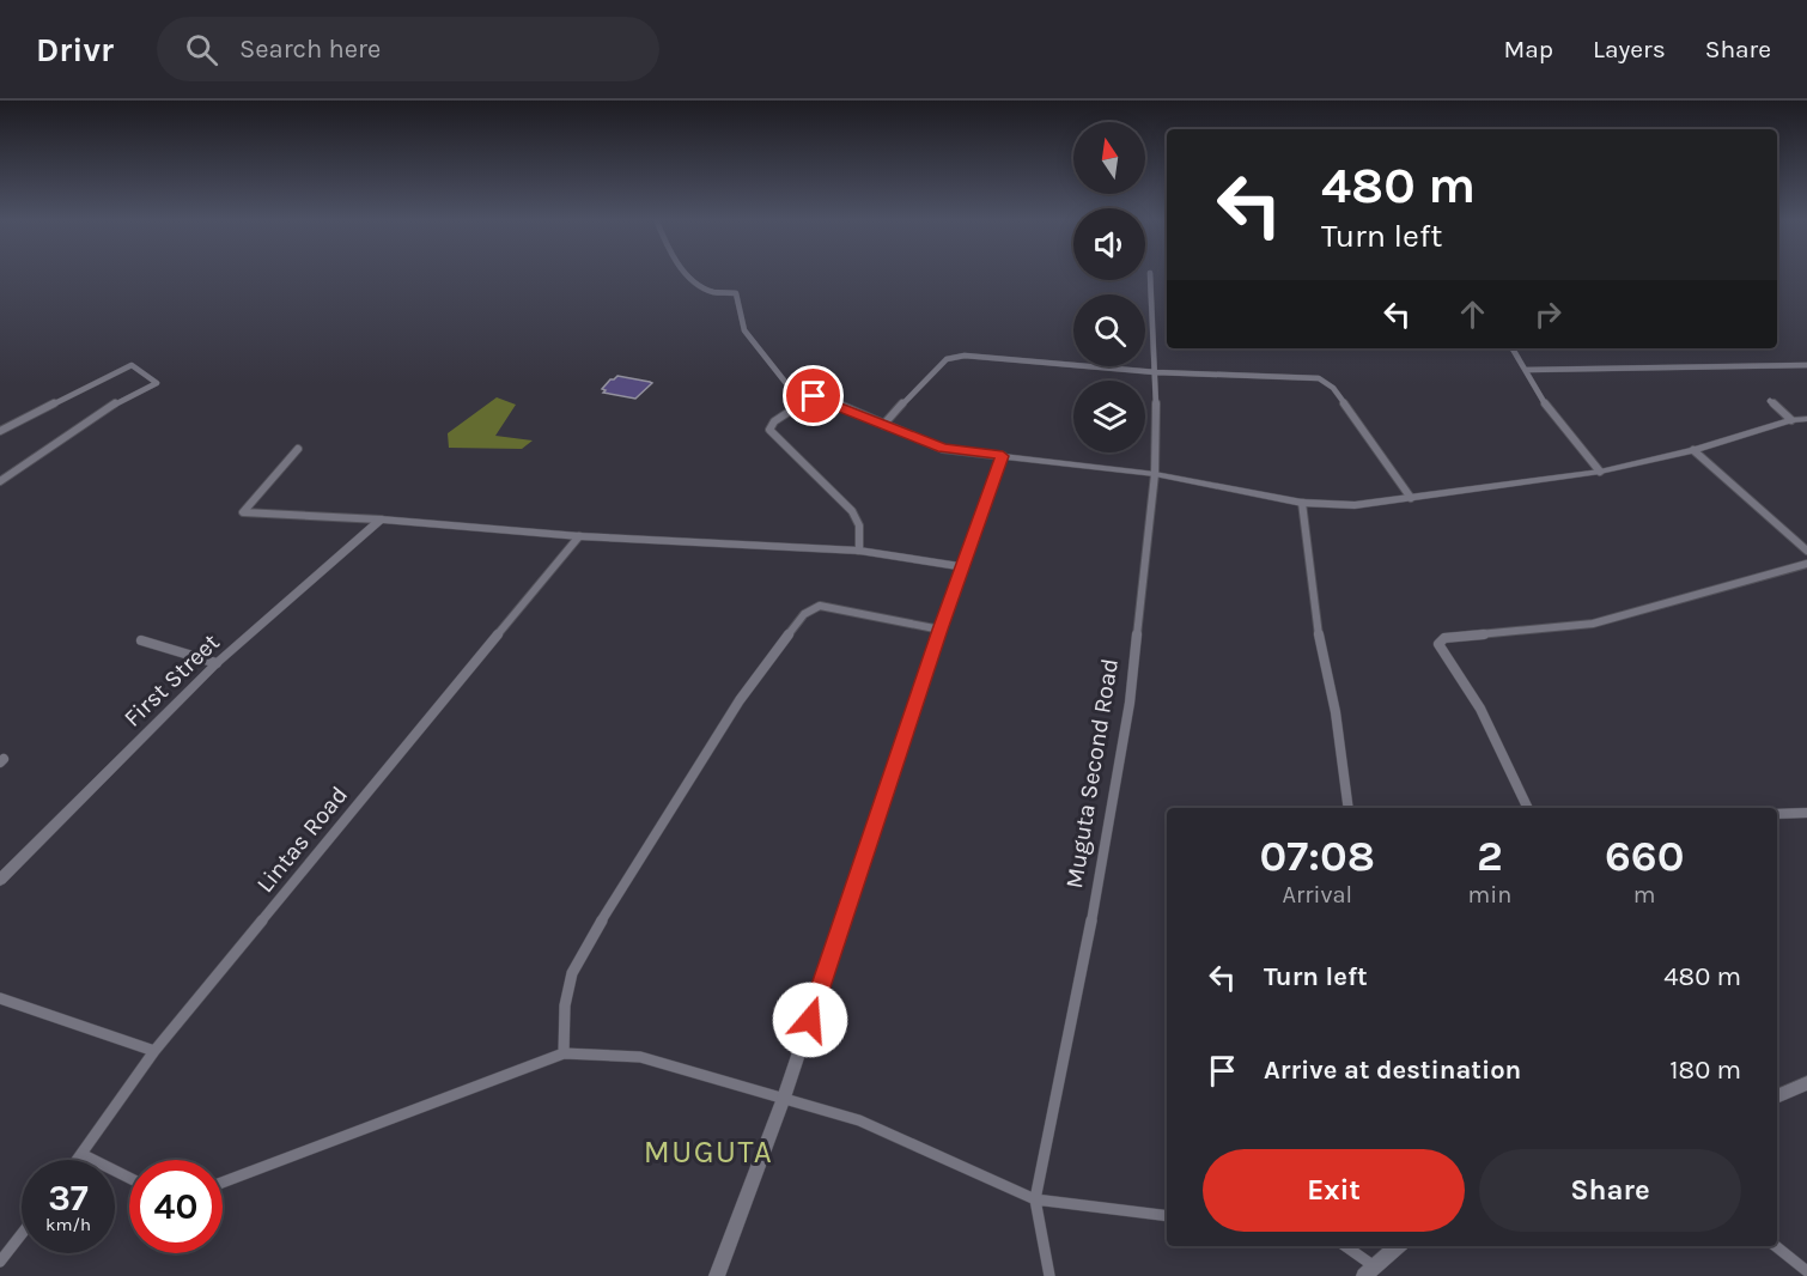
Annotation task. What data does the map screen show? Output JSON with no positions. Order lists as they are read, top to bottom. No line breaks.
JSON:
{"streets":{"street":["First Street","Muguta Second Road","Lintas Road"]},"districts":["MUGUTA"],"north":"top","page":{"header":"Drivr","search":"Search here","nav":["Map","Layers","Share"],"turn":["480 m","Turn left"],"eta":["07:08","Arrival","2","min","660","m"],"list":[{"name":"Turn left","value":"480 m"},{"name":"Arrive at destination","value":"180 m"}],"buttons":["Exit","Share"],"speed":"37 km/h","limit":"40"}}
